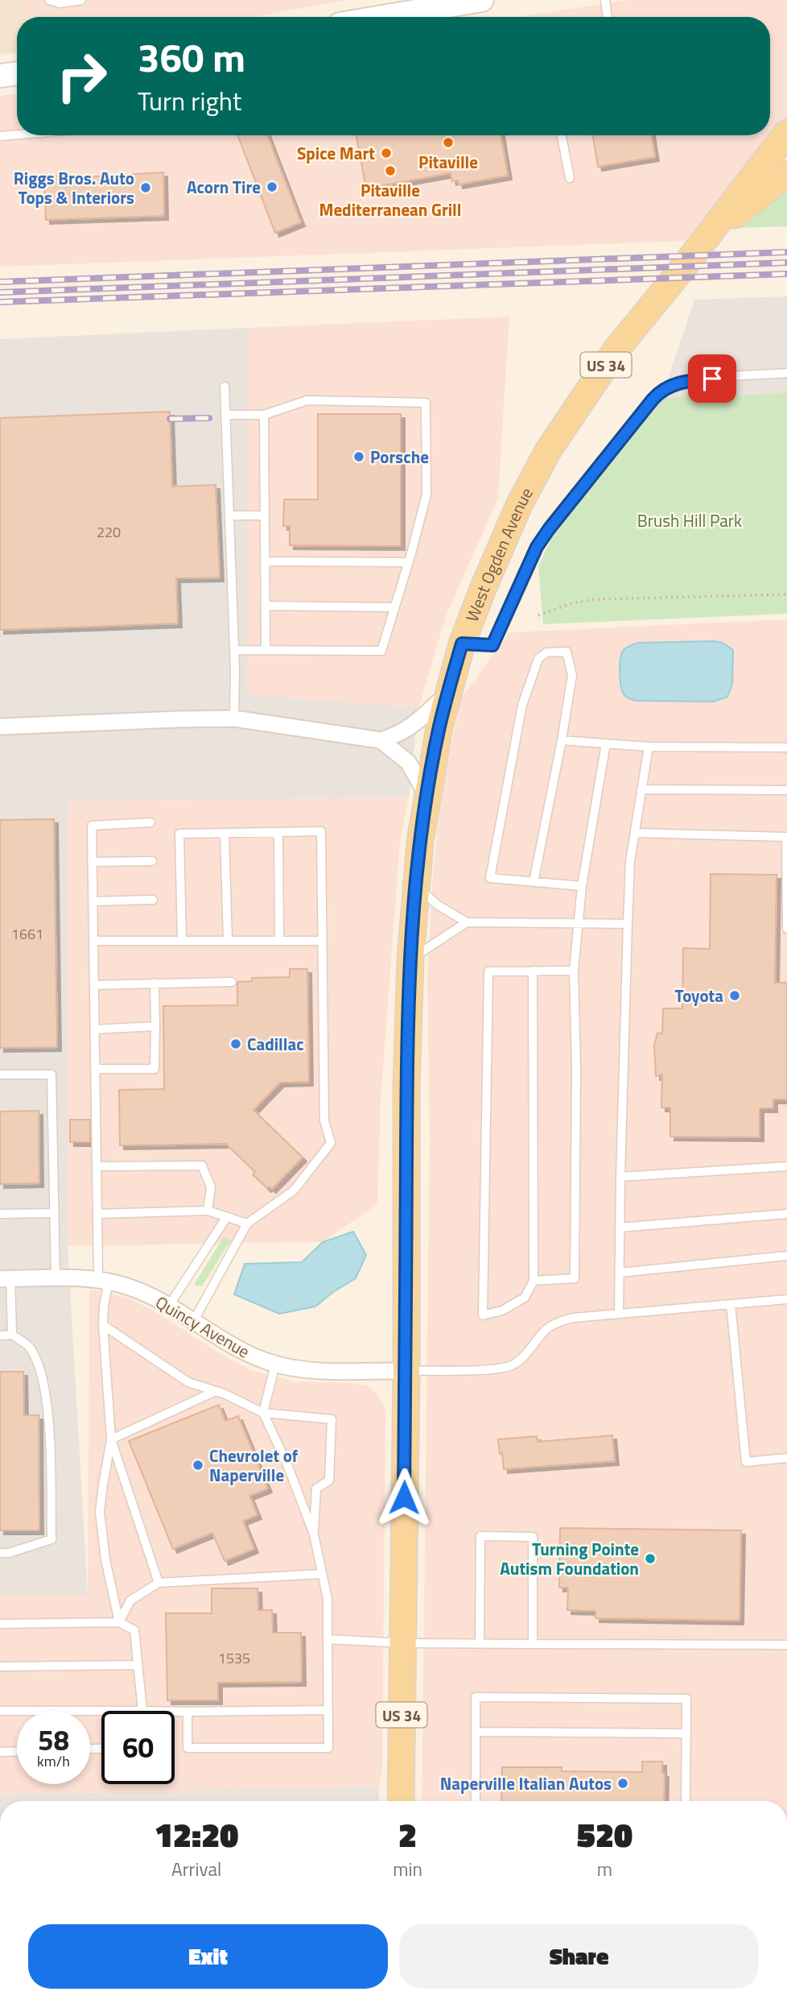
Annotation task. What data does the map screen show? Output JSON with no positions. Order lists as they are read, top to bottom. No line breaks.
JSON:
{"streets":{"main road":["US 34","West Ogden Avenue"],"street":["Quincy Avenue"]},"crossings":[["West Ogden Avenue","Quincy Avenue"]],"parks":["Brush Hill Park"],"places":["Pitaville","Spice Mart","Pitaville Mediterranean Grill","Acorn Tire","Riggs Bros. Auto Tops & Interiors","Porsche","Toyota","Cadillac","Chevrolet of Naperville","Turning Pointe Autism Foundation","Naperville Italian Autos"],"house_numbers":["220","1661","1535"],"page":{"turn":["360 m","Turn right"],"speed":"58 km/h","limit":"60","eta":["12:20","Arrival","2","min","520","m"],"buttons":["Exit","Share"]}}
